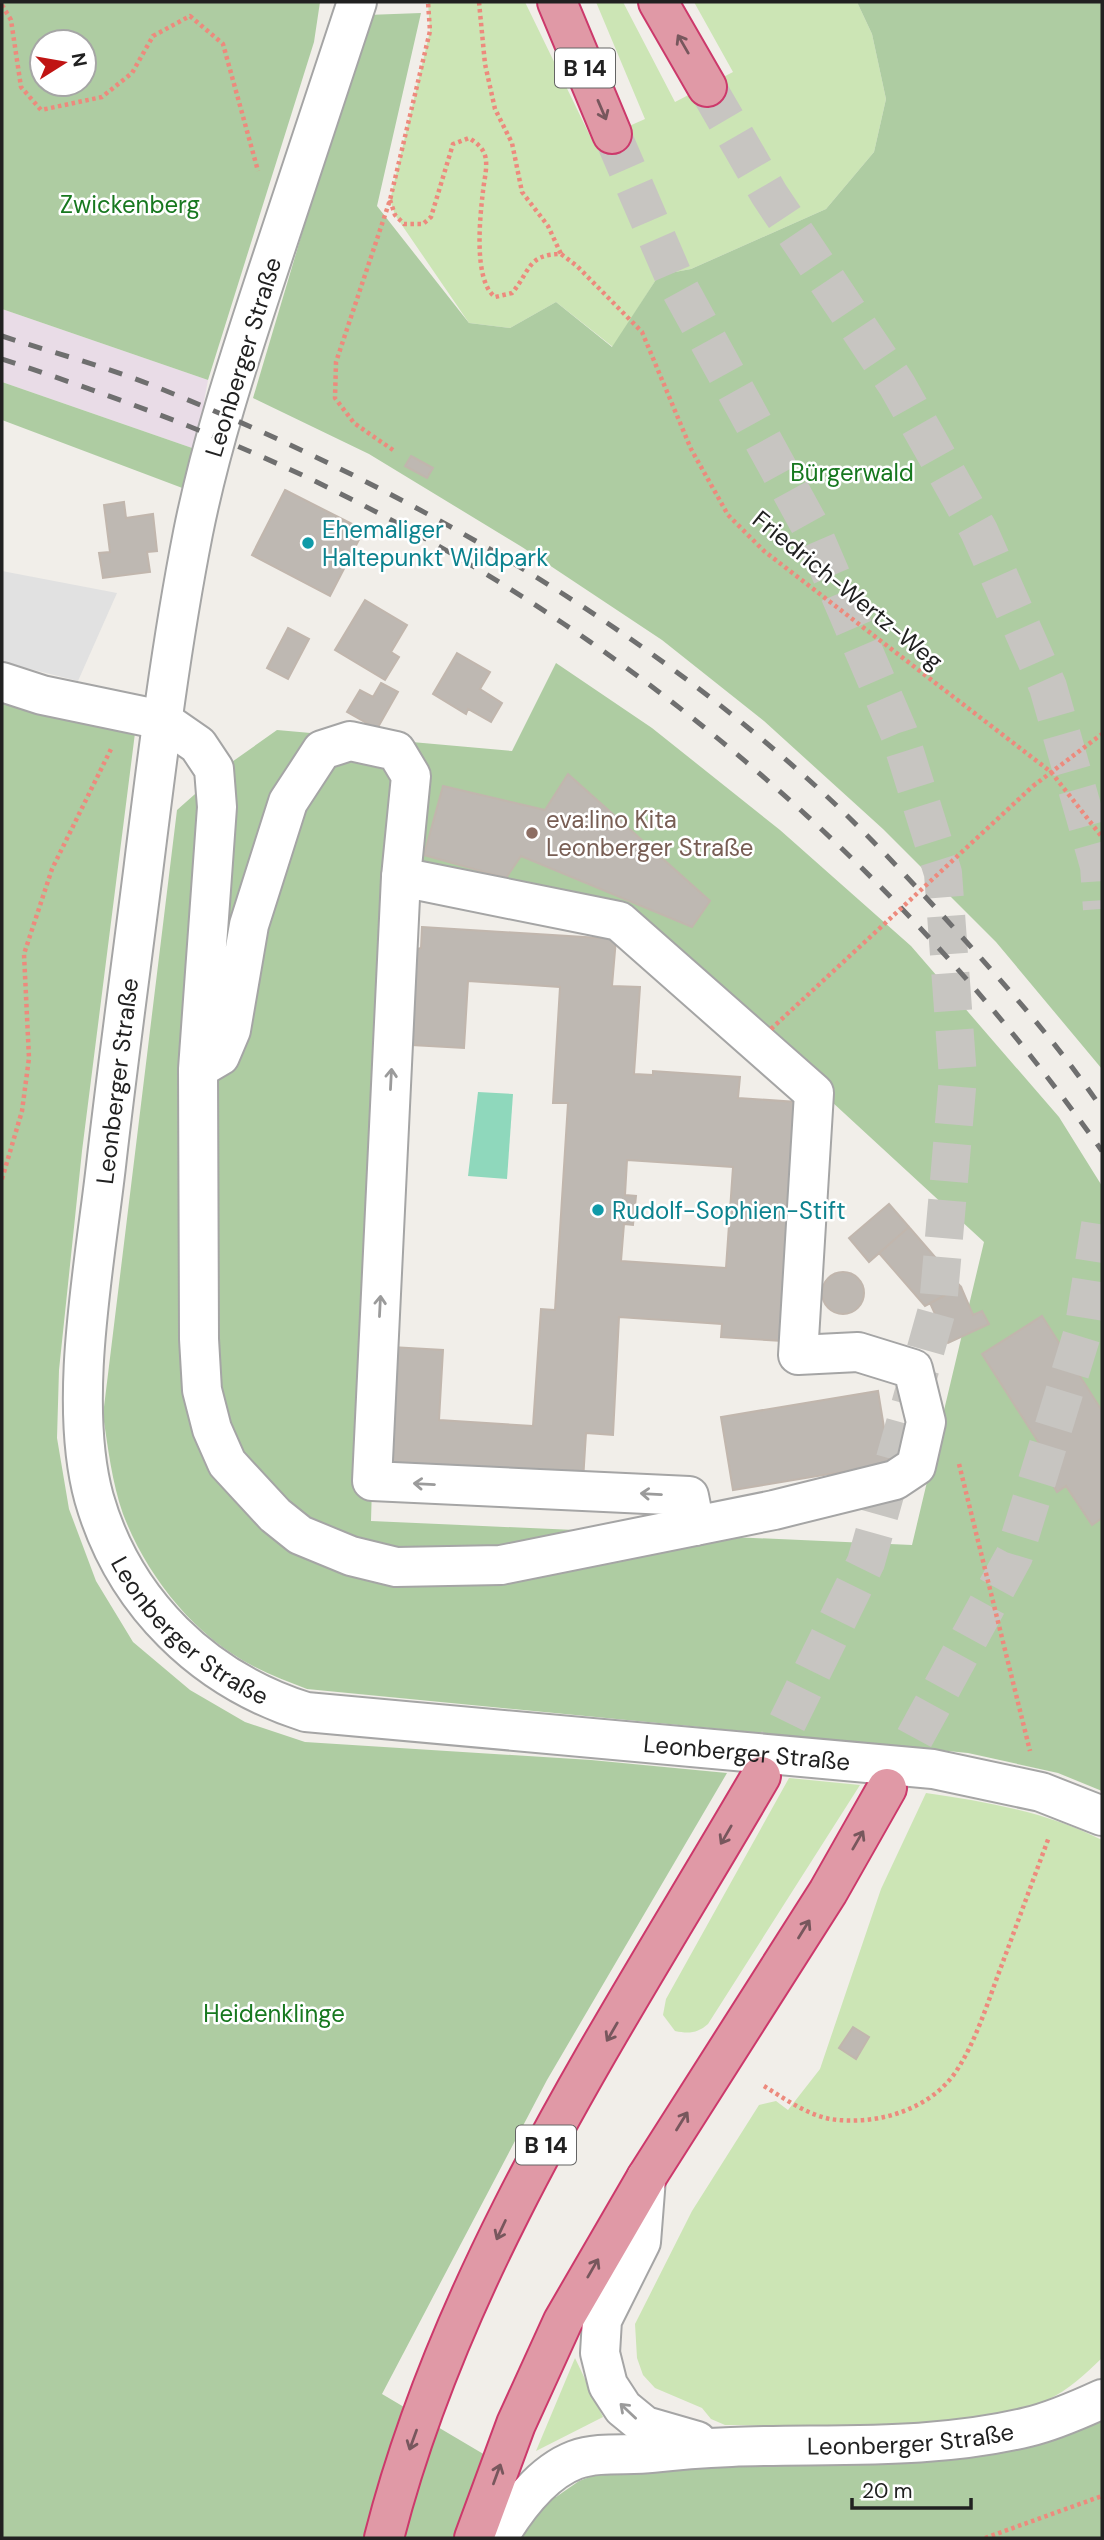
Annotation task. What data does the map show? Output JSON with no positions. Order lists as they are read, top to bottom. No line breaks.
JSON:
{"streets":{"highway":["B 14"],"street":["Leonberger Straße"],"path":["Friedrich-Wertz-Weg"]},"parks":["Zwickenberg","Bürgerwald","Heidenklinge"],"places":["Ehemaliger Haltepunkt Wildpark","eva:lino Kita Leonberger Straße","Rudolf-Sophien-Stift"],"scale_bar":"20 m","north":"right"}
